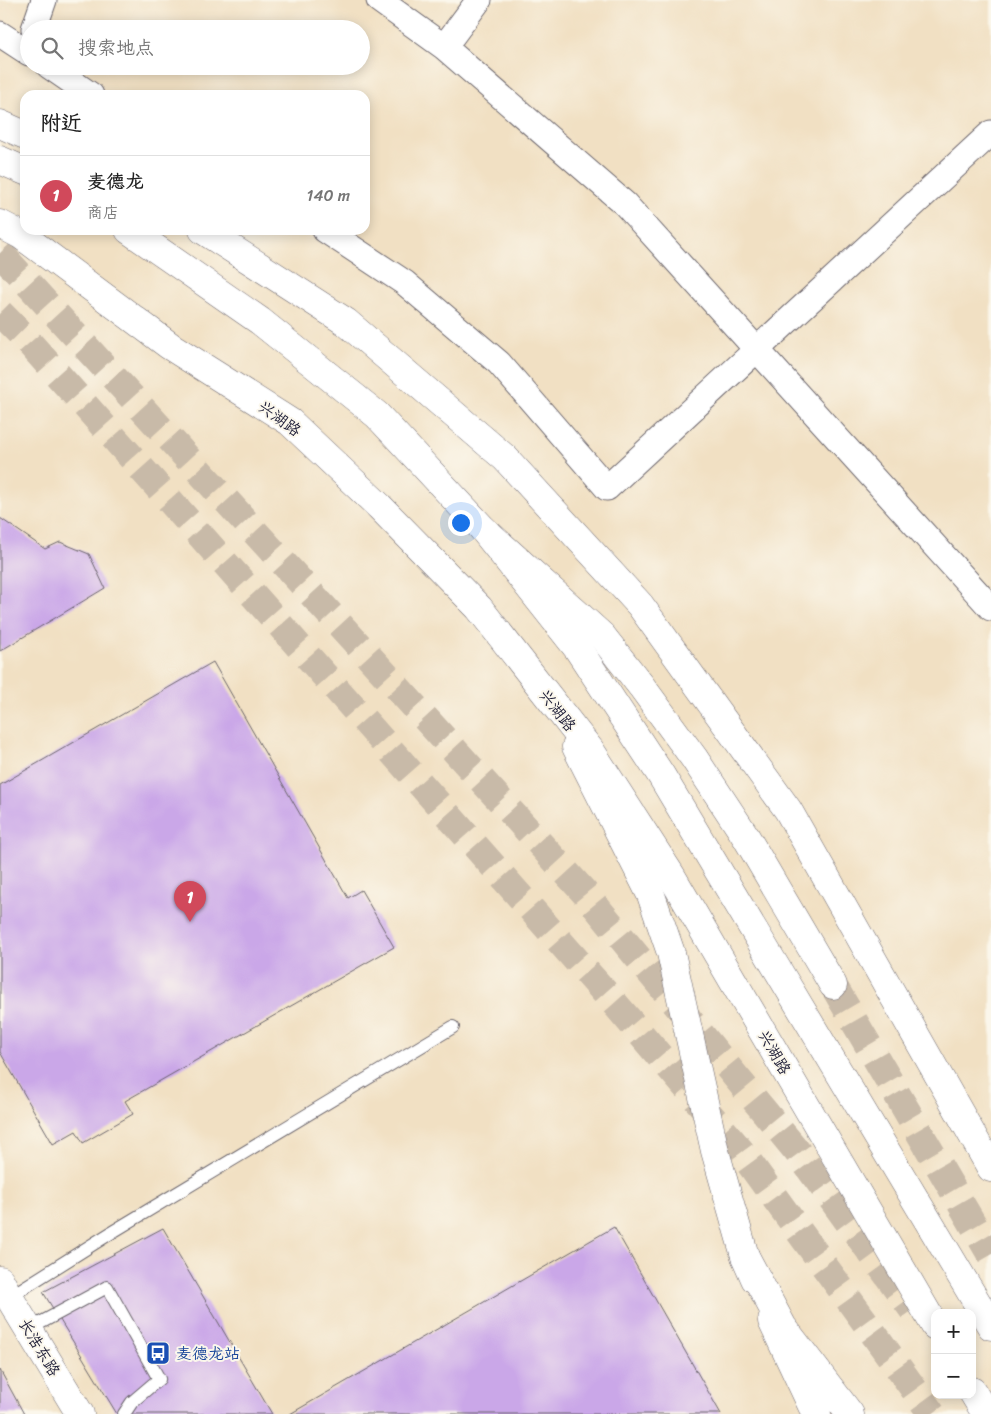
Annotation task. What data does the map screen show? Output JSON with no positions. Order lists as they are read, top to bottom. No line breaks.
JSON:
{"streets":{"main road":["兴湖路","长浩东路"]},"places":{"bus stop":["麦德龙站"]},"page":{"search":"搜索地点","heading":"附近","list":[{"mark":"1","name":"麦德龙","note":"商店","value":"140 m"}],"pins":"1","map_buttons":["+","−"]}}
